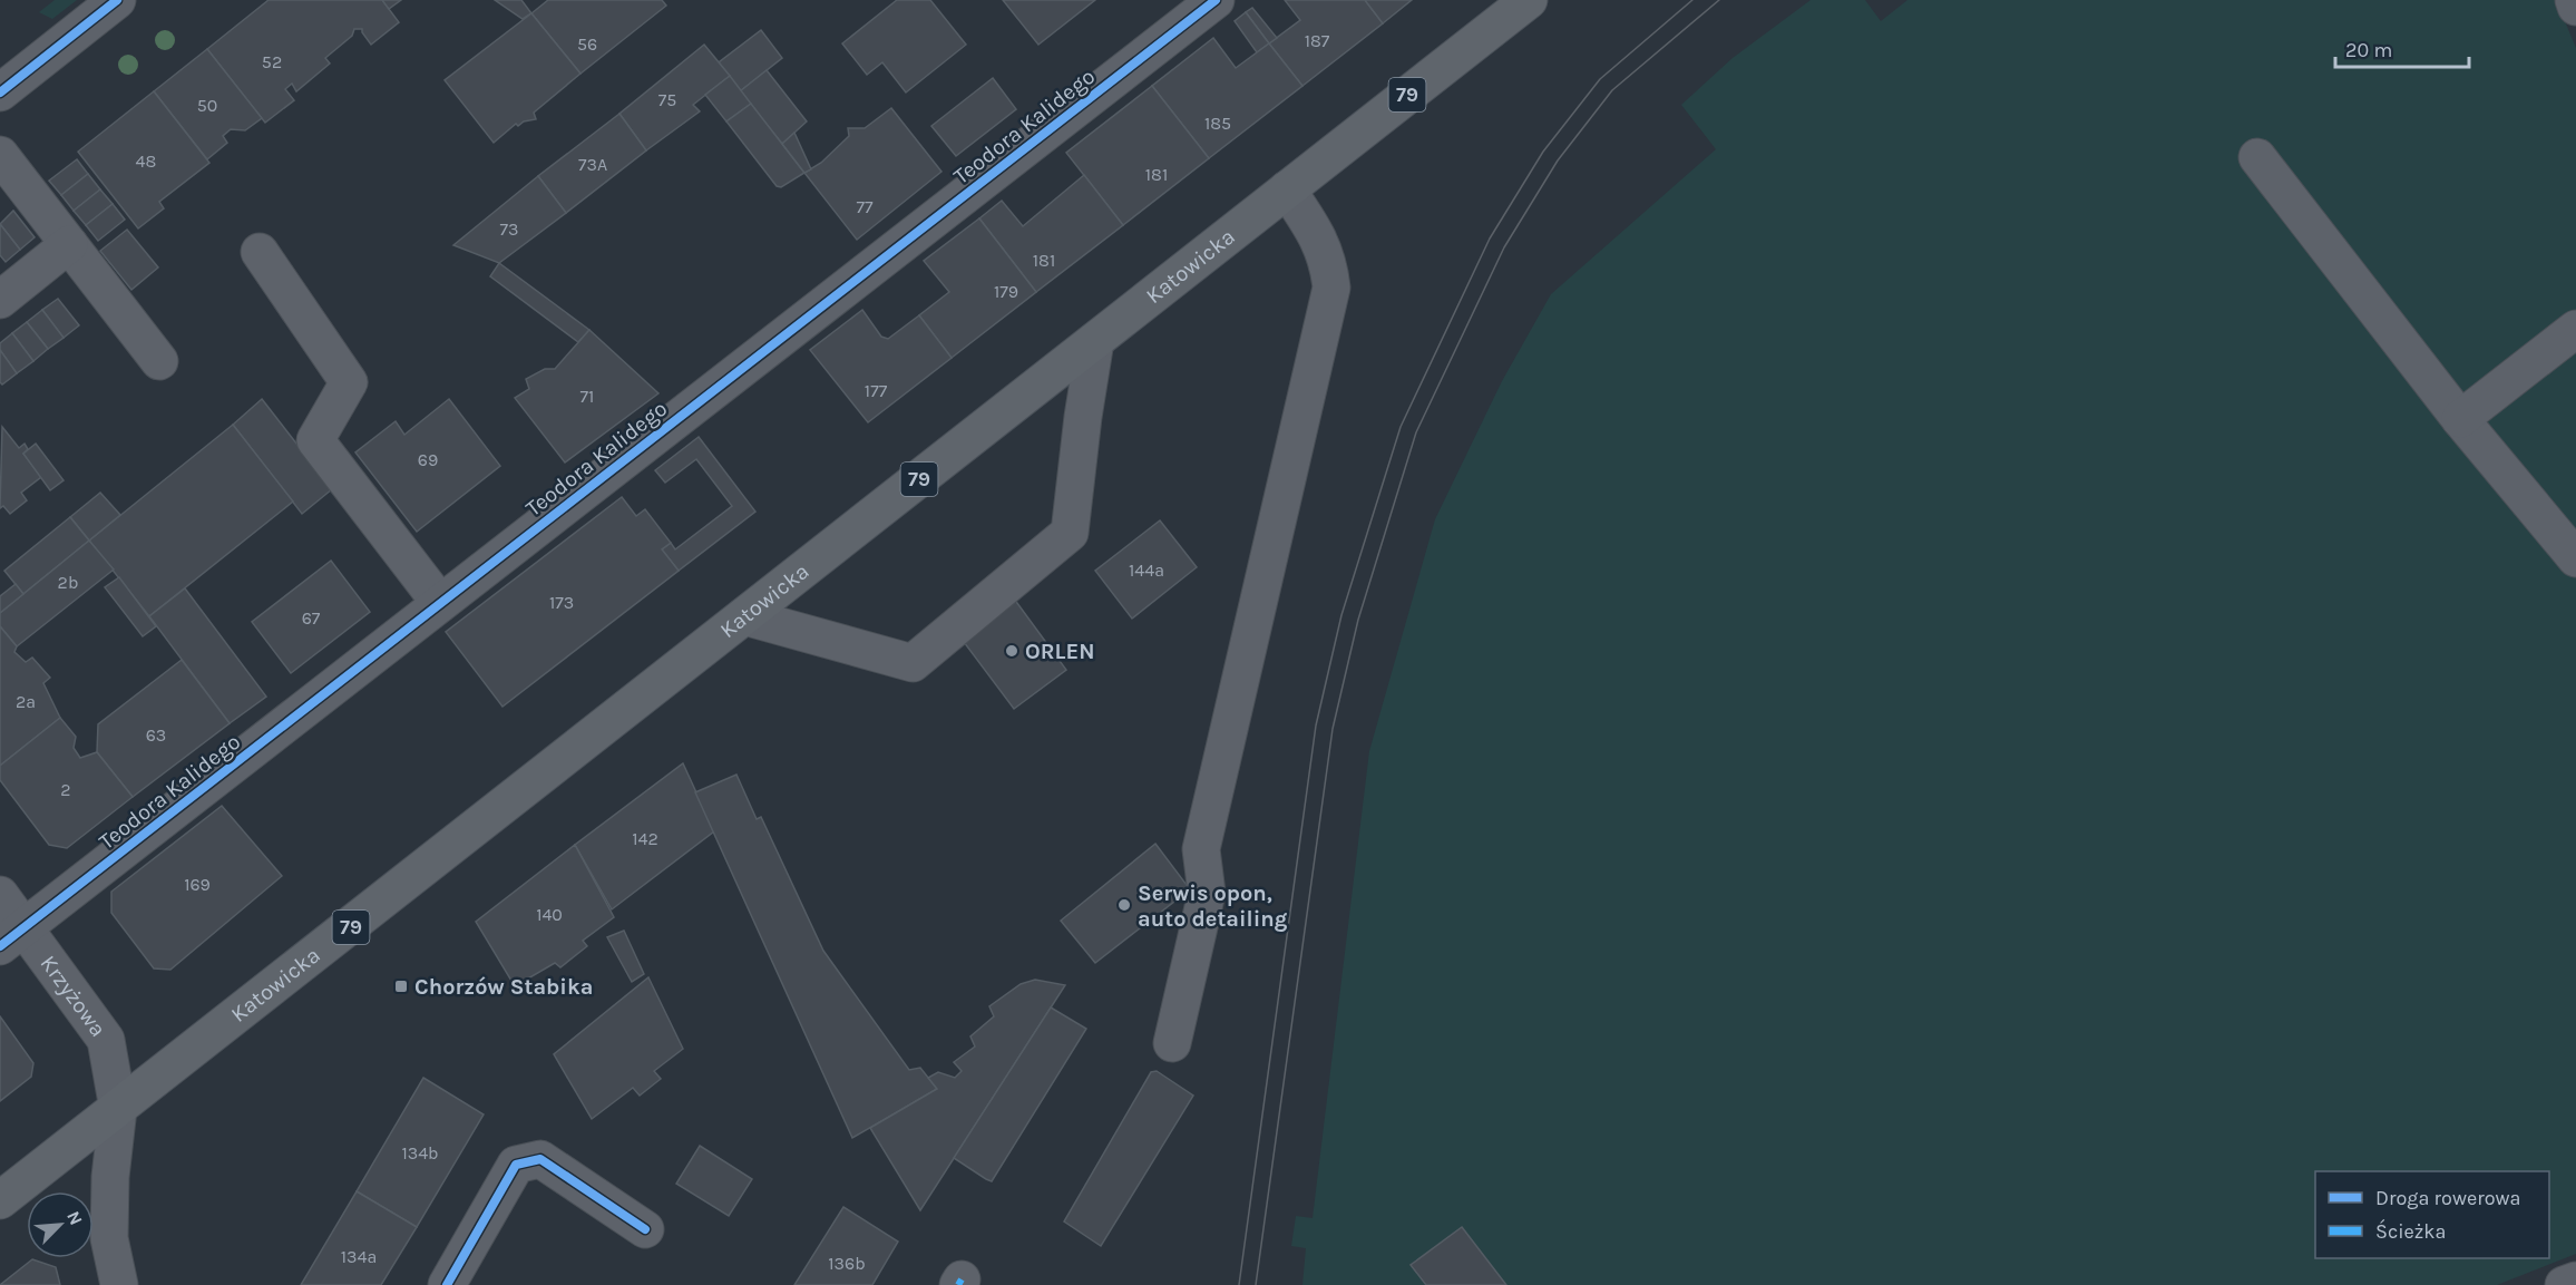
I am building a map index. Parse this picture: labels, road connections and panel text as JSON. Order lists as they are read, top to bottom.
{
  "streets": {
    "main road": ["79", "Katowicka"],
    "street": ["Teodora Kalidego", "Krzyżowa"]
  },
  "crossings": [
    ["Teodora Kalidego", "Krzyżowa"],
    ["Katowicka", "Krzyżowa"]
  ],
  "places": {
    "other": ["ORLEN", "Serwis opon, auto detailing"],
    "transit": ["Chorzów Stabika"]
  },
  "house_numbers": [
    "187",
    "56",
    "52",
    "75",
    "50",
    "185",
    "48",
    "73A",
    "181",
    "77",
    "73",
    "181",
    "179",
    "177",
    "71",
    "69",
    "144a",
    "2b",
    "173",
    "67",
    "2a",
    "63",
    "2",
    "142",
    "169",
    "140",
    "134b",
    "134a",
    "136b"
  ],
  "legend": ["Droga rowerowa", "Ścieżka"],
  "scale_bar": "20 m",
  "north": "top right"
}
